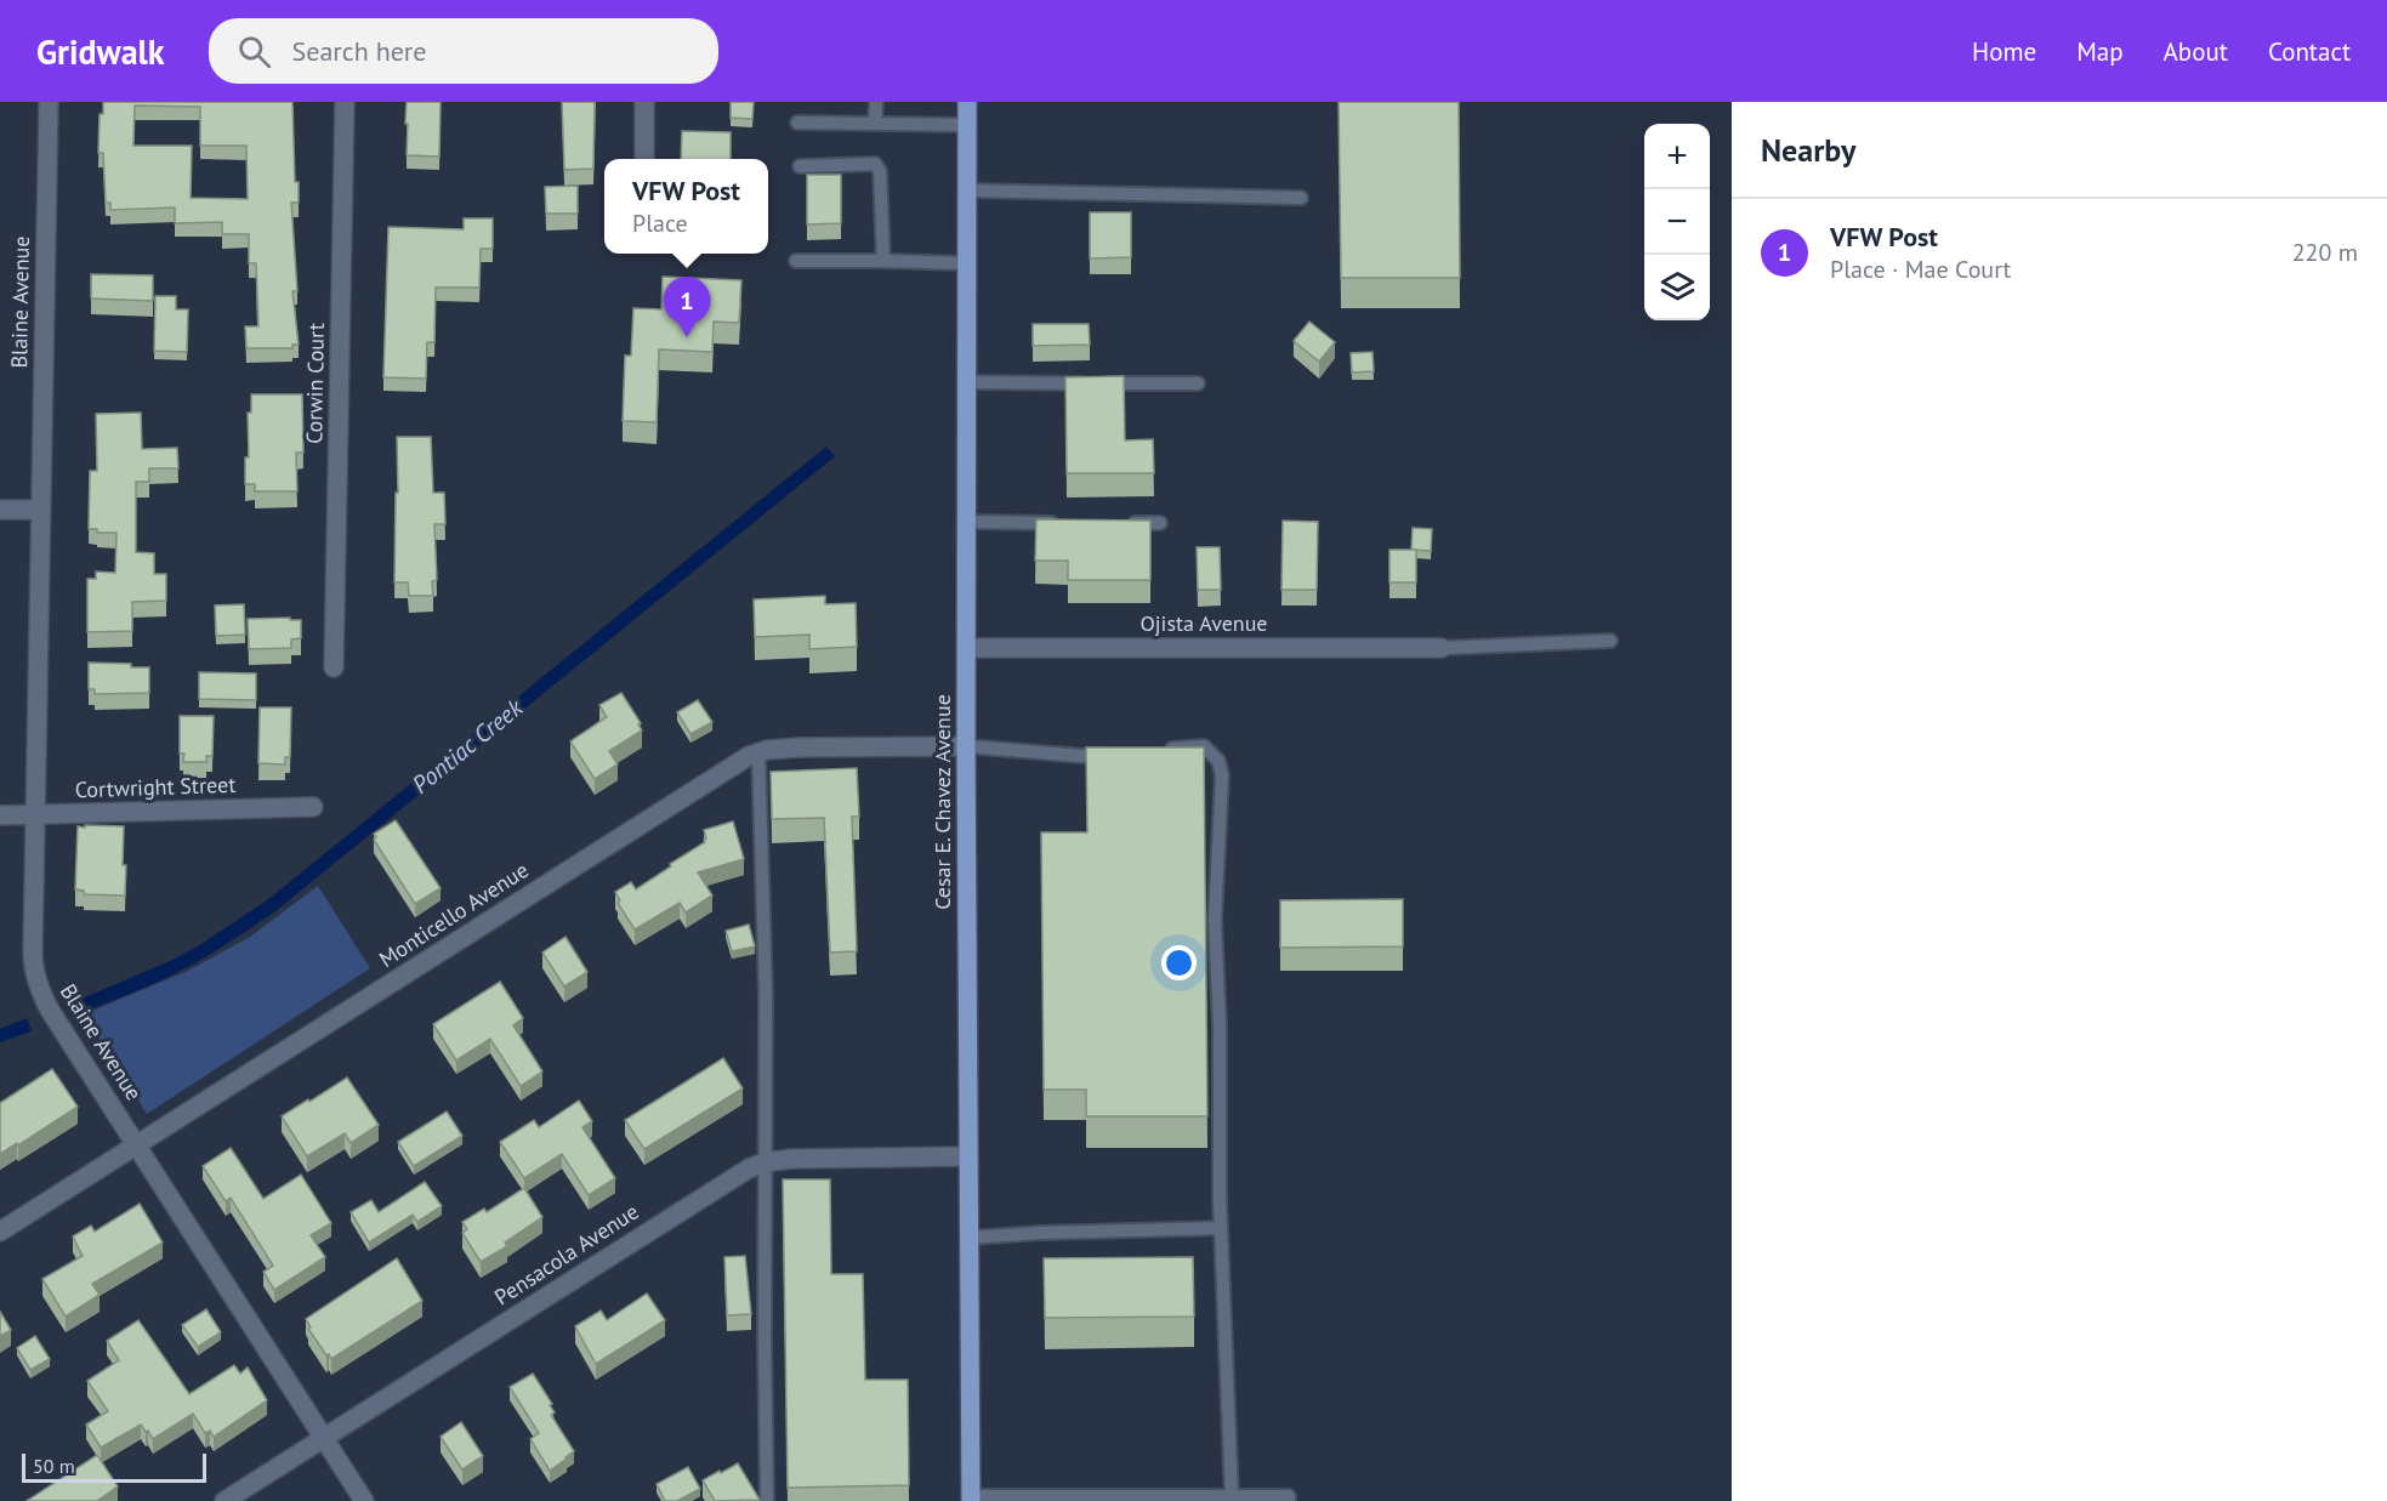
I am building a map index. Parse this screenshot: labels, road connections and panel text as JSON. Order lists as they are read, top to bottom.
{
  "streets": {
    "main road": ["Cesar E. Chavez Avenue"],
    "street": [
      "Blaine Avenue",
      "Corwin Court",
      "Ojista Avenue",
      "Cortwright Street",
      "Monticello Avenue",
      "Pensacola Avenue"
    ]
  },
  "crossings": [
    ["Blaine Avenue", "Cortwright Street"],
    ["Blaine Avenue", "Monticello Avenue"],
    ["Blaine Avenue", "Pensacola Avenue"],
    ["Ojista Avenue", "Cesar E. Chavez Avenue"],
    ["Cesar E. Chavez Avenue", "Monticello Avenue"],
    ["Cesar E. Chavez Avenue", "Pensacola Avenue"]
  ],
  "water": ["Pontiac Creek"],
  "scale_bar": "50 m",
  "page": {
    "header": "Gridwalk",
    "search": "Search here",
    "nav": [
      "Home",
      "Map",
      "About",
      "Contact"
    ],
    "heading": "Nearby",
    "map_buttons": ["+", "−"],
    "popup": ["VFW Post", "Place"],
    "list": [
      {
        "mark": "1",
        "name": "VFW Post",
        "note": "Place · Mae Court",
        "value": "220 m"
      }
    ],
    "pins": "1",
    "scale": "50 m"
  }
}
